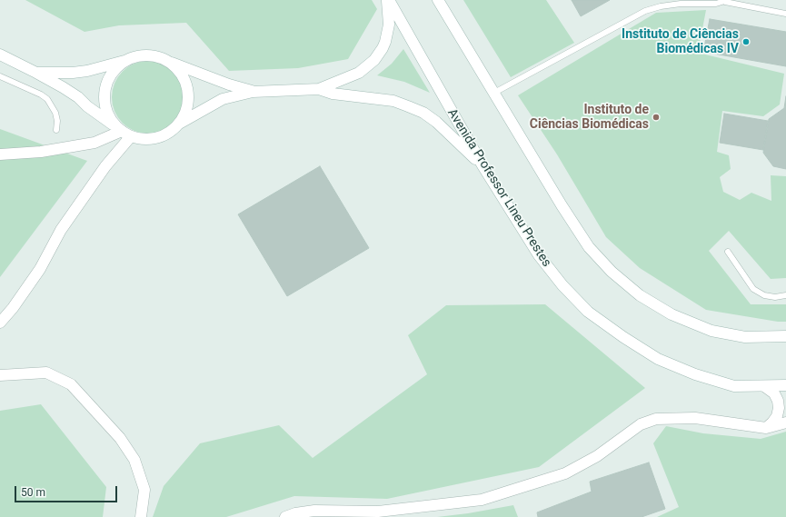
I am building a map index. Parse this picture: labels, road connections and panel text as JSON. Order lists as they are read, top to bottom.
{
  "streets": {
    "street": ["Avenida Professor Lineu Prestes"]
  },
  "places": ["Instituto de Ciências Biomédicas IV", "Instituto de Ciências Biomédicas"],
  "scale_bar": "50 m"
}
